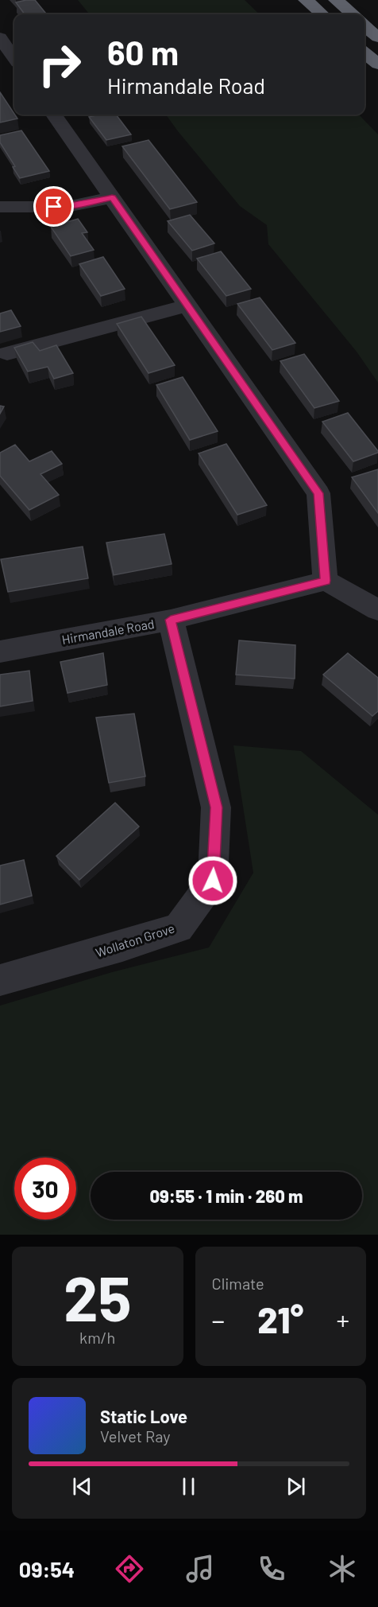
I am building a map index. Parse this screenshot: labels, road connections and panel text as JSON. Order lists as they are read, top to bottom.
{
  "streets": {
    "street": ["Hirmandale Road", "Wollaton Grove"]
  },
  "crossings": [
    ["Hirmandale Road", "Wollaton Grove"]
  ],
  "page": {
    "turn": ["60 m", "Hirmandale Road"],
    "limit": "30",
    "trip": "09:55 · 1 min · 260 m",
    "tile": [
      ["25", "km/h"],
      "Climate"
    ],
    "heat": ["−", "21°", "+"],
    "song": ["Static Love", "Velvet Ray"],
    "tabs": "09:54"
  }
}
